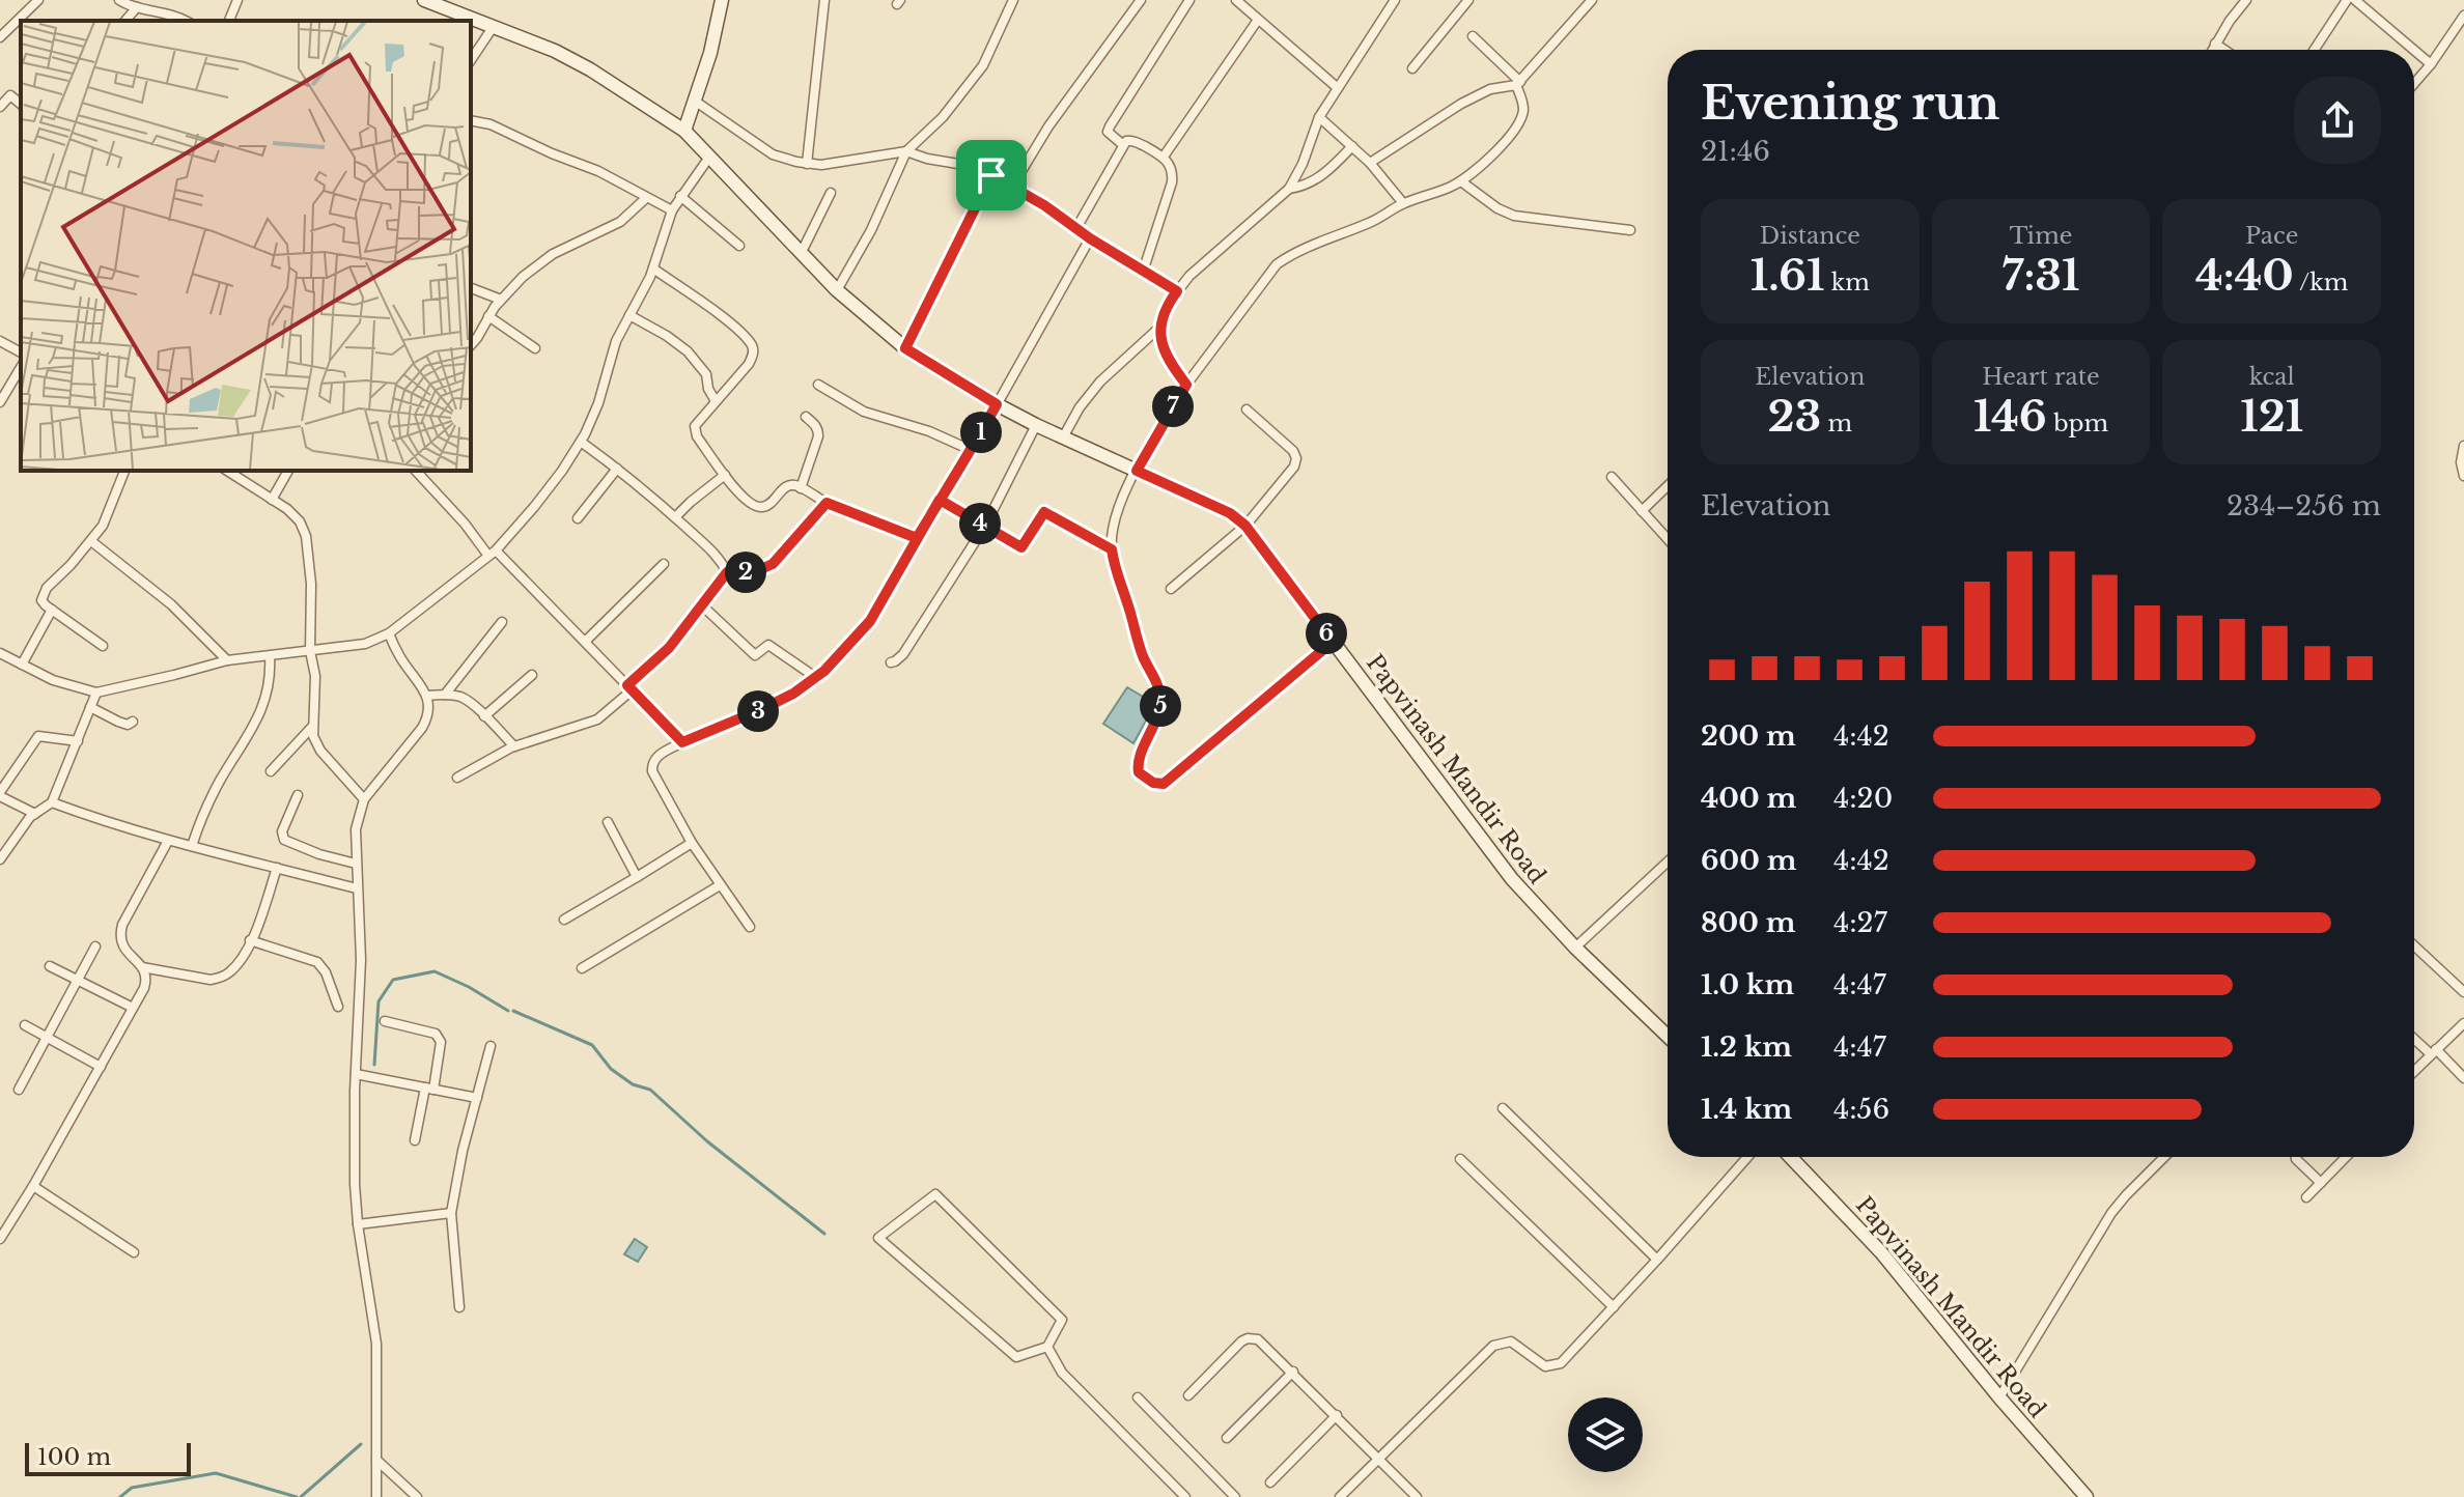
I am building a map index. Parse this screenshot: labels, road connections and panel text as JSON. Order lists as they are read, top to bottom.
{
  "streets": {
    "street": ["Papvinash Mandir Road"]
  },
  "scale_bar": "100 m",
  "page": {
    "heading": ["Evening run", "21:46"],
    "stats": [
      ["Distance", "1.61 km"],
      ["Time", "7:31"],
      ["Pace", "4:40 /km"],
      ["Elevation", "23 m"],
      ["Heart rate", "146 bpm"],
      ["kcal", "121"]
    ],
    "pins": [
      "7",
      "1",
      "4",
      "2",
      "6",
      "5",
      "3"
    ],
    "chart": ["Elevation", "234–256 m"],
    "list": [
      {
        "name": "200 m",
        "note": "4:42"
      },
      {
        "name": "400 m",
        "note": "4:20"
      },
      {
        "name": "600 m",
        "note": "4:42"
      },
      {
        "name": "800 m",
        "note": "4:27"
      },
      {
        "name": "1.0 km",
        "note": "4:47"
      },
      {
        "name": "1.2 km",
        "note": "4:47"
      },
      {
        "name": "1.4 km",
        "note": "4:56"
      }
    ],
    "scale": "100 m"
  }
}
